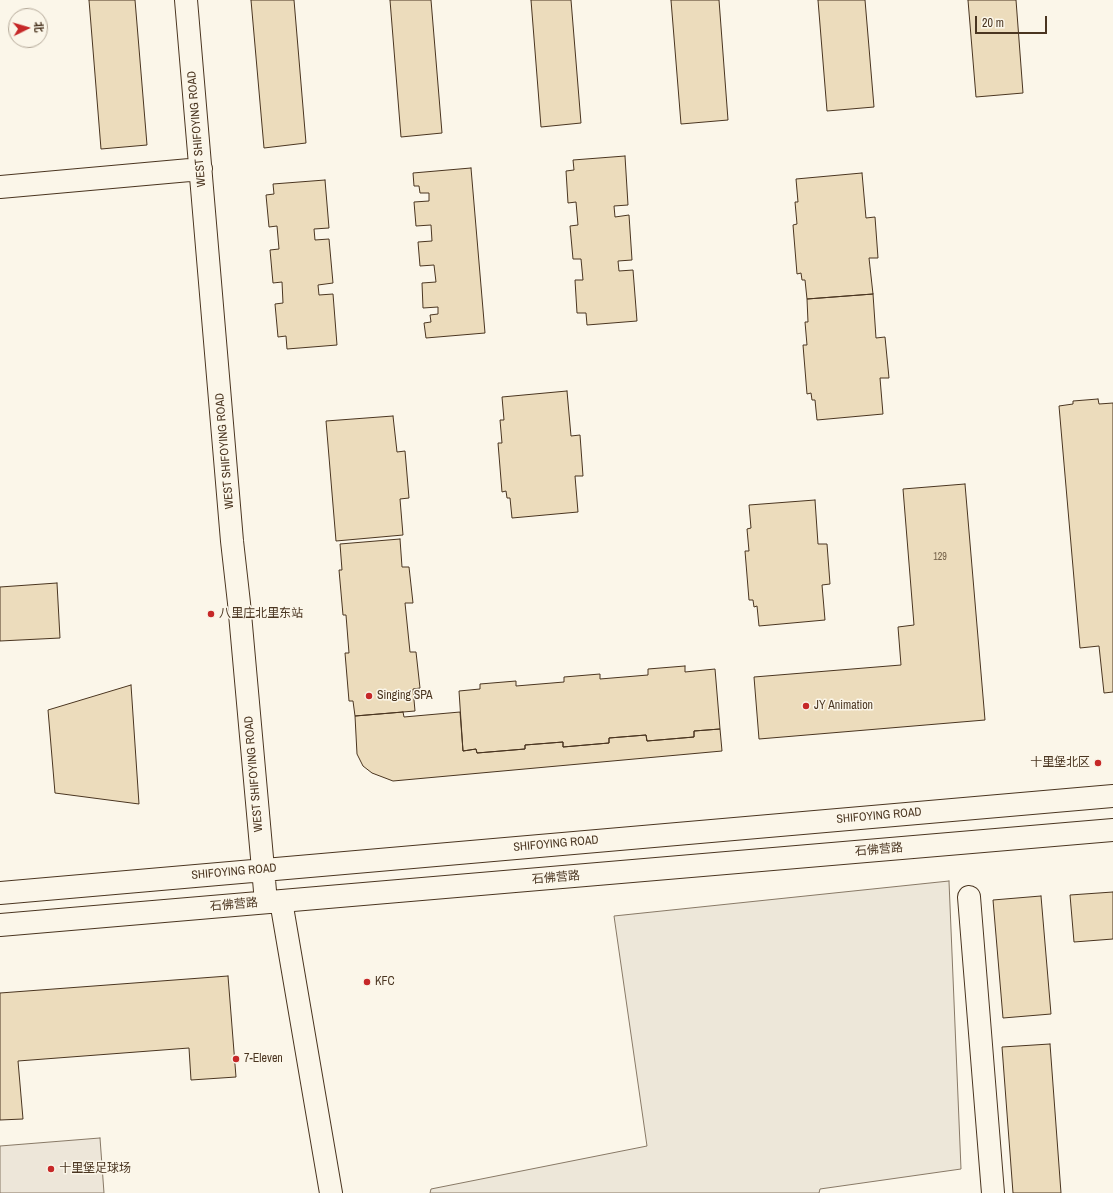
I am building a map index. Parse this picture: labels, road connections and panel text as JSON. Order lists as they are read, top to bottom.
{
  "streets": {
    "street": ["WEST SHIFOYING ROAD", "SHIFOYING ROAD", "石佛营路"]
  },
  "crossings": [
    ["WEST SHIFOYING ROAD", "SHIFOYING ROAD"],
    ["WEST SHIFOYING ROAD", "石佛营路"]
  ],
  "places": [
    "八里庄北里东站",
    "Singing SPA",
    "JY Animation",
    "十里堡北区",
    "KFC",
    "7-Eleven",
    "十里堡足球场"
  ],
  "house_numbers": ["129"],
  "scale_bar": "20 m",
  "north": "right"
}
